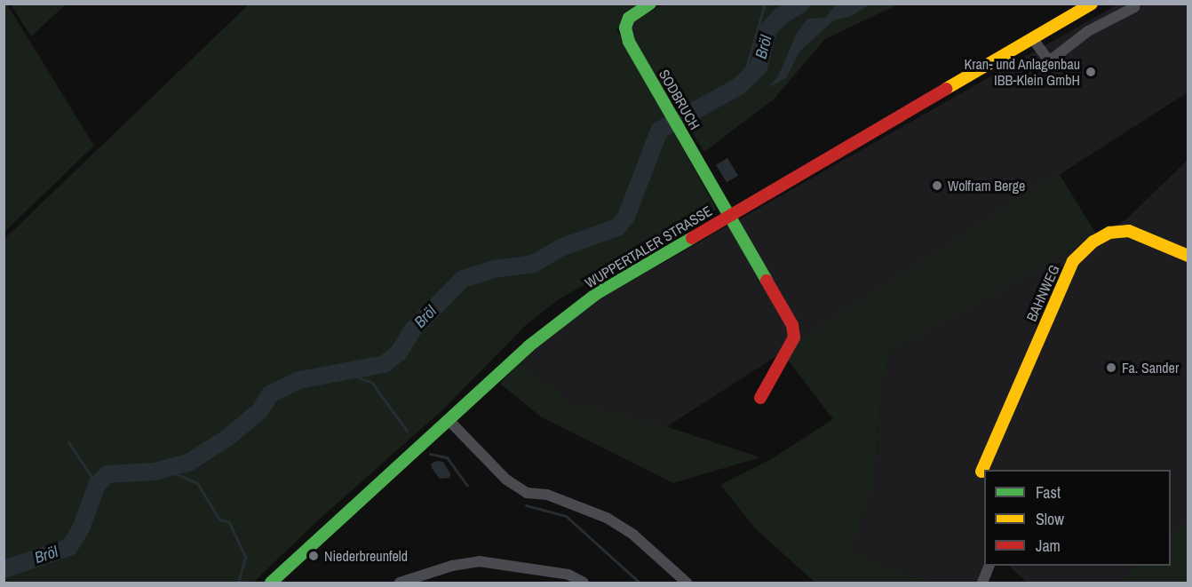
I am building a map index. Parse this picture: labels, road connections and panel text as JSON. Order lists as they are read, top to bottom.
{
  "streets": {
    "main road": ["SODBRUCH", "WUPPERTALER STRASSE", "BAHNWEG"]
  },
  "crossings": [
    ["SODBRUCH", "WUPPERTALER STRASSE"]
  ],
  "water": ["Bröl"],
  "places": [
    "Kran- und Anlagenbau IBB-Klein GmbH",
    "Wolfram Berge",
    "Fa. Sander",
    "Niederbreunfeld"
  ],
  "legend": ["Fast", "Slow", "Jam"]
}
